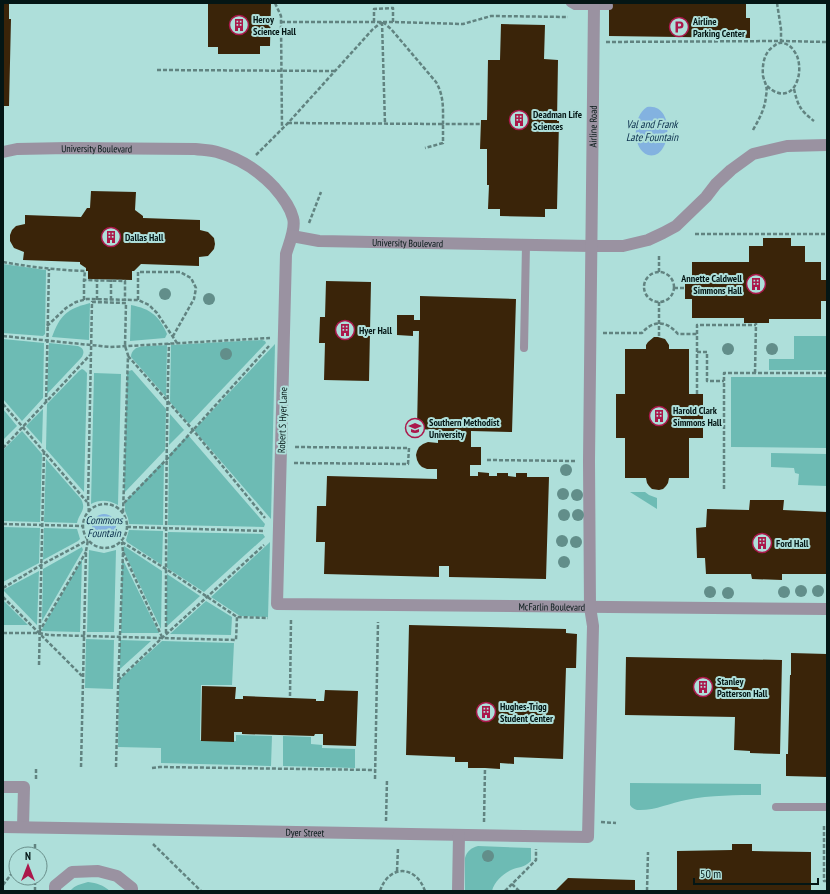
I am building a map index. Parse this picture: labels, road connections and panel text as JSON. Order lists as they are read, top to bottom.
{
  "streets": {
    "street": [
      "Airline Road",
      "University Boulevard",
      "Robert S Hyer Lane",
      "McFarlin Boulevard",
      "Dyer Street"
    ]
  },
  "crossings": [
    ["Airline Road", "University Boulevard"],
    ["Airline Road", "McFarlin Boulevard"],
    ["Airline Road", "Dyer Street"],
    ["University Boulevard", "Robert S Hyer Lane"],
    ["Robert S Hyer Lane", "McFarlin Boulevard"]
  ],
  "water": ["Val and Frank Late Fountain", "Commons Fountain"],
  "places": {
    "building": [
      "Heroy Science Hall",
      "Deadman Life Sciences",
      "Dallas Hall",
      "Annette Caldwell Simmons Hall",
      "Hyer Hall",
      "Harold Clark Simmons Hall",
      "Ford Hall",
      "Stanley Patterson Hall",
      "Hughes-Trigg Student Center"
    ],
    "parking": ["Airline Parking Center"],
    "school or university": ["Southern Methodist University"]
  },
  "scale_bar": "50 m",
  "north": "top"
}
